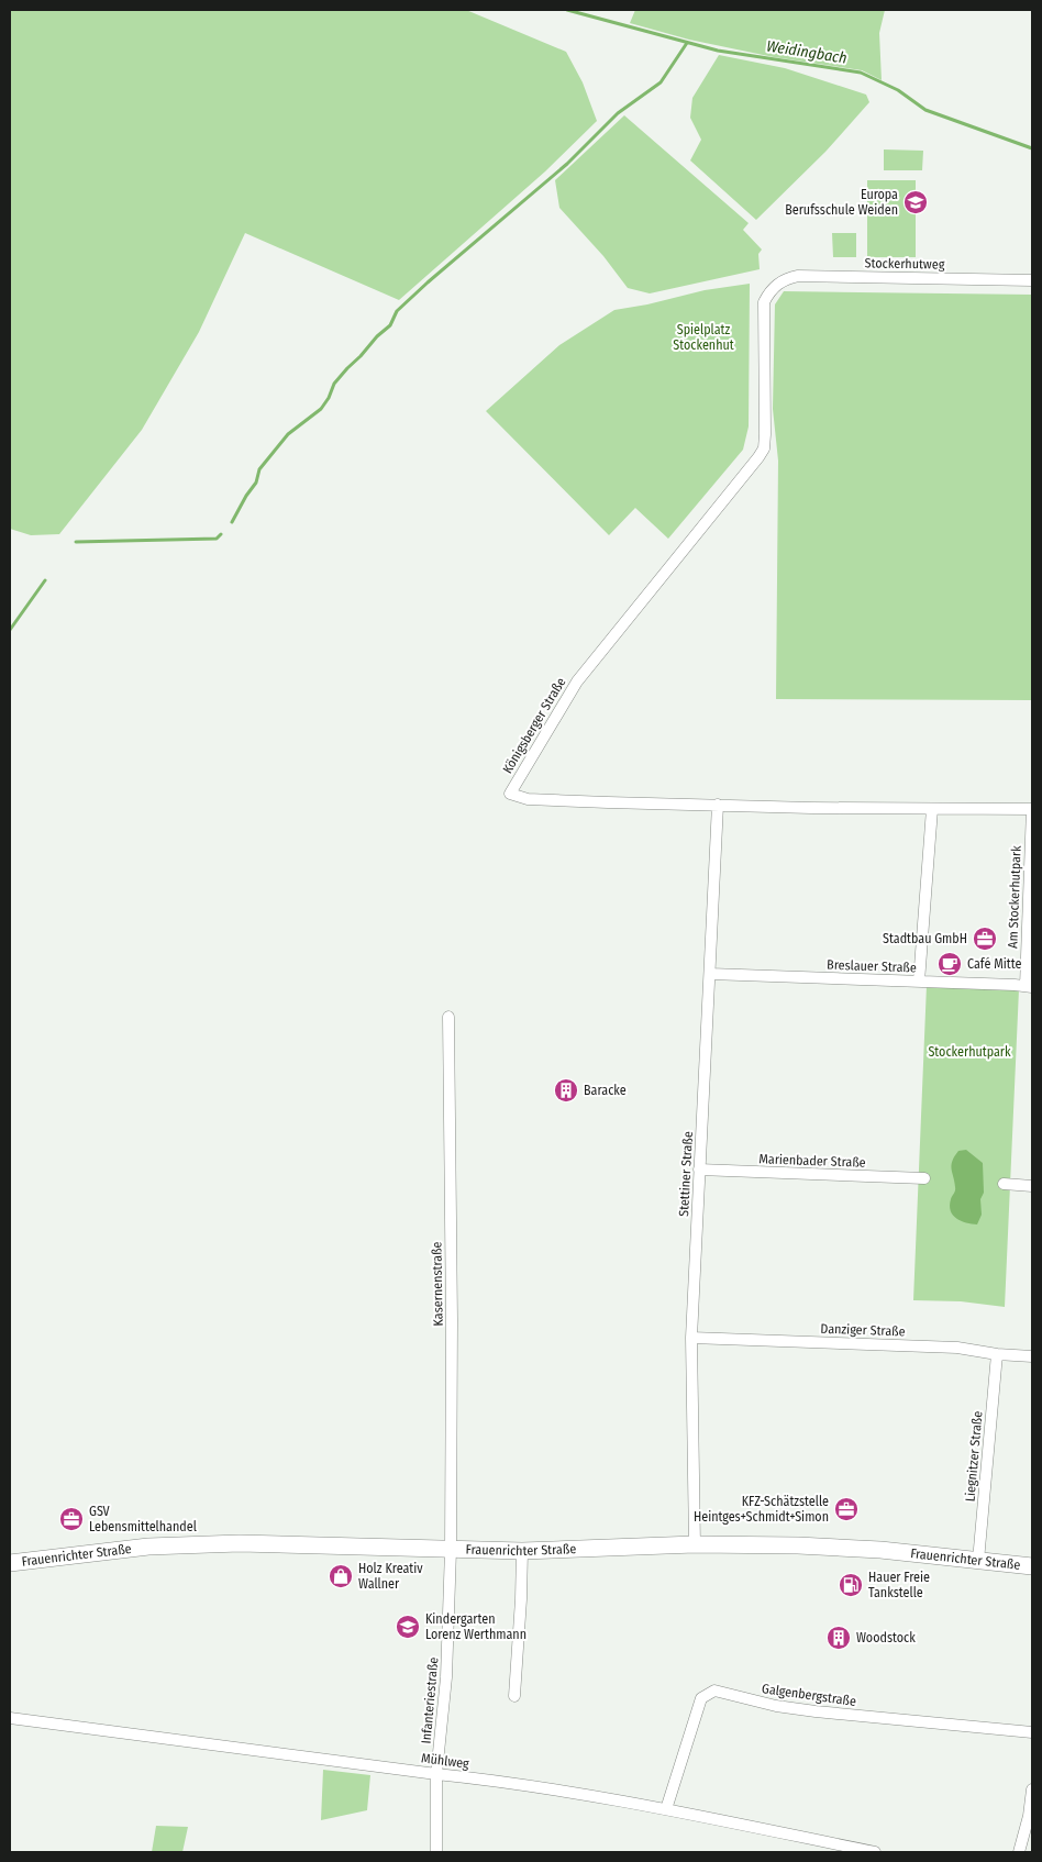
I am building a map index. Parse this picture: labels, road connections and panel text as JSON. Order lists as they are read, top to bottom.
{
  "streets": {
    "main road": ["Frauenrichter Straße"],
    "street": [
      "Stockerhutweg",
      "Königsberger Straße",
      "Am Stockerhutpark",
      "Breslauer Straße",
      "Marienbader Straße",
      "Stettiner Straße",
      "Kasernenstraße",
      "Danziger Straße",
      "Liegnitzer Straße",
      "Galgenbergstraße",
      "Infanteriestraße",
      "Mühlweg"
    ]
  },
  "crossings": [
    ["Stockerhutweg", "Königsberger Straße"],
    ["Königsberger Straße", "Am Stockerhutpark"],
    ["Königsberger Straße", "Stettiner Straße"],
    ["Am Stockerhutpark", "Breslauer Straße"],
    ["Breslauer Straße", "Stettiner Straße"],
    ["Marienbader Straße", "Stettiner Straße"],
    ["Stettiner Straße", "Danziger Straße"],
    ["Stettiner Straße", "Frauenrichter Straße"],
    ["Kasernenstraße", "Frauenrichter Straße"],
    ["Kasernenstraße", "Infanteriestraße"],
    ["Danziger Straße", "Liegnitzer Straße"],
    ["Liegnitzer Straße", "Frauenrichter Straße"],
    ["Frauenrichter Straße", "Infanteriestraße"],
    ["Galgenbergstraße", "Mühlweg"],
    ["Infanteriestraße", "Mühlweg"]
  ],
  "water": ["Weidingbach"],
  "parks": ["Spielplatz Stockenhut", "Stockerhutpark"],
  "places": {
    "school or university": ["Europa Berufsschule Weiden", "Kindergarten Lorenz Werthmann"],
    "office": ["Stadtbau GmbH", "KFZ-Schätzstelle Heintges+Schmidt+Simon", "GSV Lebensmittelhandel"],
    "cafe": ["Café Mitte"],
    "building": ["Baracke", "Woodstock"],
    "shop": ["Holz Kreativ Wallner"],
    "fuel station": ["Hauer Freie Tankstelle"]
  }
}
